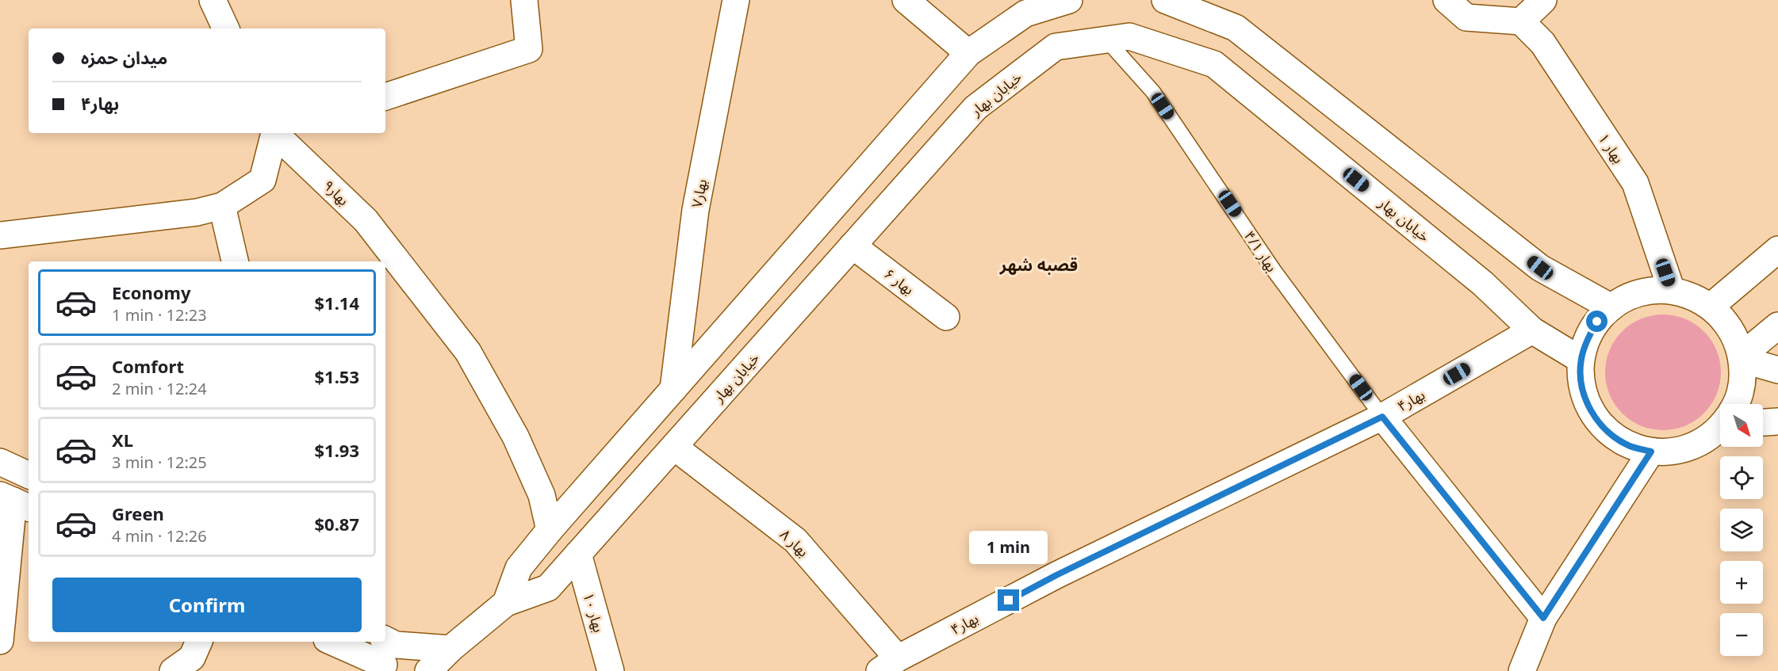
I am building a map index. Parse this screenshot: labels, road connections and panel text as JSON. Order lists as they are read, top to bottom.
{
  "streets": {
    "street": [
      "خیابان بهار",
      "بهار ۱",
      "بهار۹",
      "بهار۷",
      "بهار ۶",
      "بهار۴",
      "بهار ۸",
      "بهار ۱۰"
    ],
    "lane": ["بهار ۴/۱"]
  },
  "crossings": [
    ["خیابان بهار", "بهار ۴/۱"],
    ["خیابان بهار", "بهار ۶"],
    ["خیابان بهار", "بهار۴"],
    ["خیابان بهار", "بهار ۸"],
    ["خیابان بهار", "بهار ۱۰"],
    ["بهار ۴/۱", "بهار۴"],
    ["بهار۴", "بهار ۸"]
  ],
  "districts": ["قصبه شهر"],
  "north": "bottom right",
  "page": {
    "banner": ["میدان حمزه", "بهار۴"],
    "list": [
      {
        "name": "Economy",
        "note": "1 min · 12:23",
        "value": "$1.14"
      },
      {
        "name": "Comfort",
        "note": "2 min · 12:24",
        "value": "$1.53"
      },
      {
        "name": "XL",
        "note": "3 min · 12:25",
        "value": "$1.93"
      },
      {
        "name": "Green",
        "note": "4 min · 12:26",
        "value": "$0.87"
      }
    ],
    "map_buttons": ["+", "−"],
    "bubble": "1 min",
    "buttons": "Confirm"
  }
}
